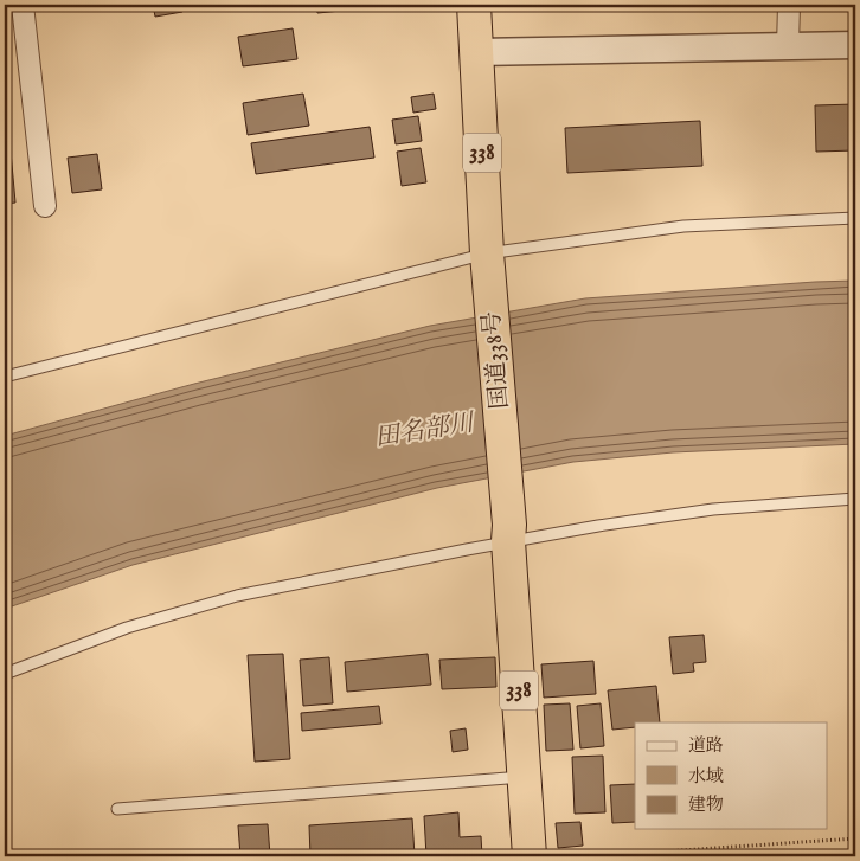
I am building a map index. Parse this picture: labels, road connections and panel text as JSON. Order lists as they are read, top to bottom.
{
  "streets": {
    "highway": ["338", "国道338号"]
  },
  "water": ["田名部川"],
  "legend": ["道路", "水域", "建物"]
}
